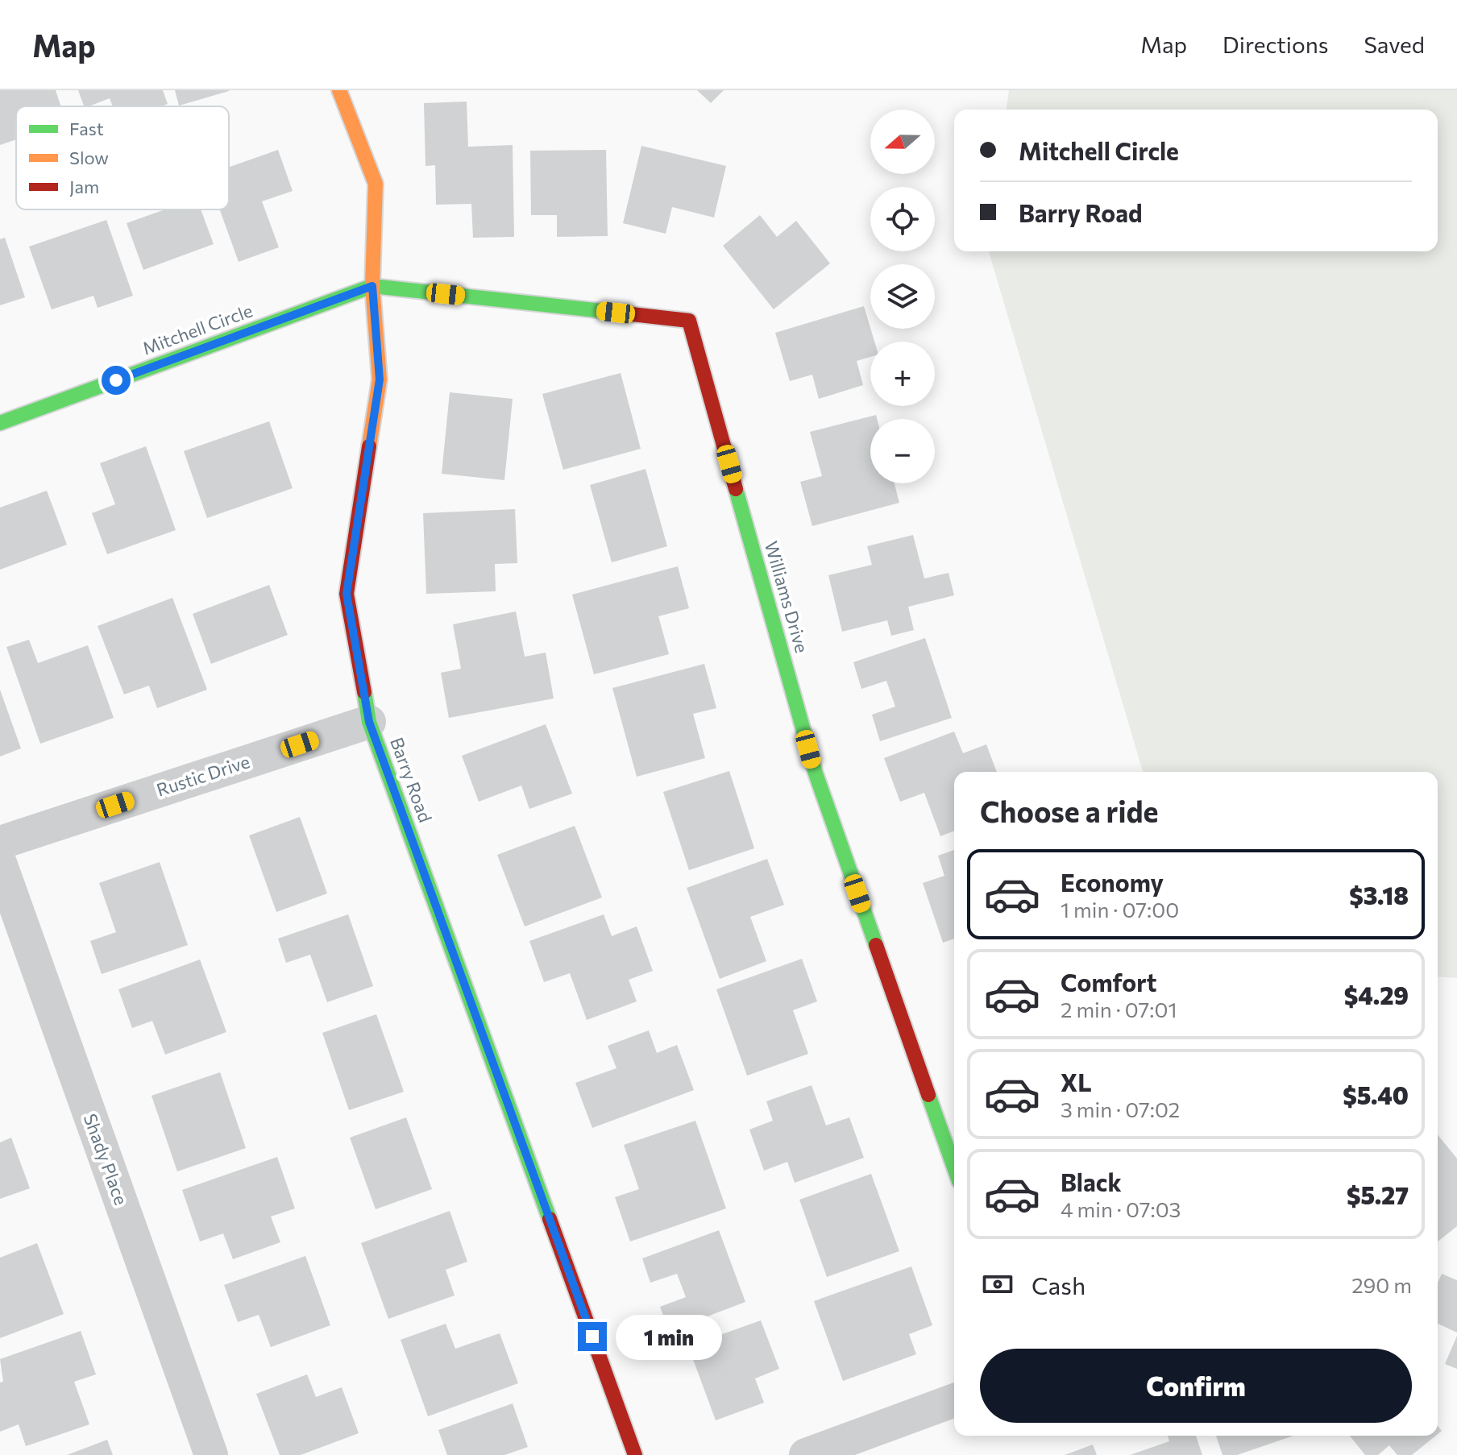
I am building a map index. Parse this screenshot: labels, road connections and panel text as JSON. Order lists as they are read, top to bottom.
{
  "streets": {
    "street": [
      "Mitchell Circle",
      "Williams Drive",
      "Rustic Drive",
      "Barry Road",
      "Shady Place"
    ]
  },
  "crossings": [
    ["Mitchell Circle", "Williams Drive"],
    ["Mitchell Circle", "Barry Road"],
    ["Williams Drive", "Barry Road"],
    ["Rustic Drive", "Barry Road"]
  ],
  "legend": ["Fast", "Slow", "Jam"],
  "north": "left",
  "page": {
    "header": "Map",
    "nav": ["Map", "Directions", "Saved"],
    "map_buttons": ["+", "−"],
    "banner": ["Mitchell Circle", "Barry Road"],
    "heading": "Choose a ride",
    "list": [
      {
        "name": "Economy",
        "note": "1 min · 07:00",
        "value": "$3.18"
      },
      {
        "name": "Comfort",
        "note": "2 min · 07:01",
        "value": "$4.29"
      },
      {
        "name": "XL",
        "note": "3 min · 07:02",
        "value": "$5.40"
      },
      {
        "name": "Black",
        "note": "4 min · 07:03",
        "value": "$5.27"
      }
    ],
    "pay": ["Cash", "290 m"],
    "bubble": "1 min",
    "buttons": "Confirm"
  }
}
